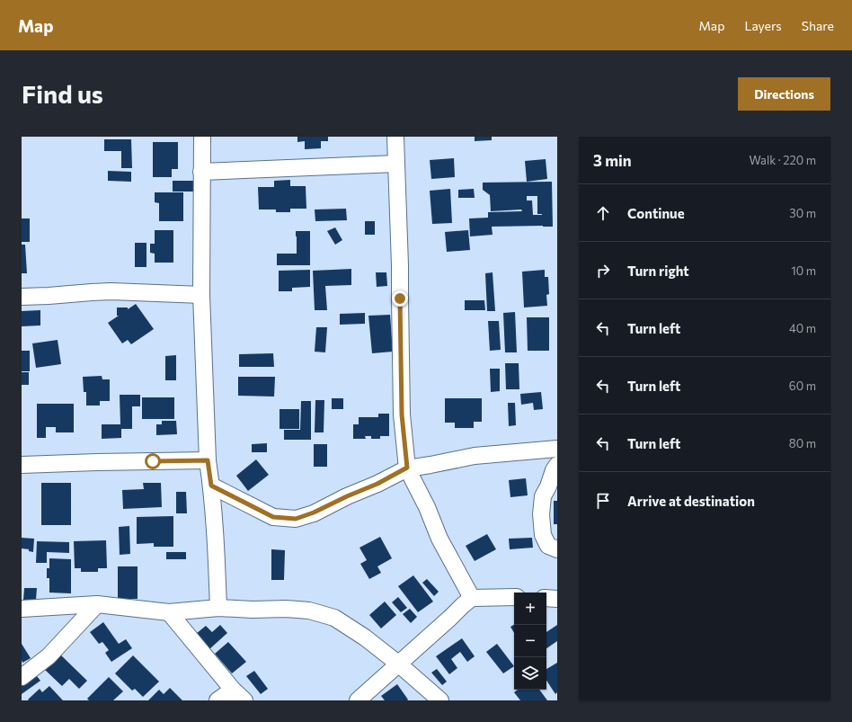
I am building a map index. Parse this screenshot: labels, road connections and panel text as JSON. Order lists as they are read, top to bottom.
{
  "page": {
    "header": "Map",
    "nav": ["Map", "Layers", "Share"],
    "buttons": "Directions",
    "title": "Find us",
    "heading": ["3 min", "Walk · 220 m"],
    "list": [
      ["Continue", "30 m"],
      ["Turn right", "10 m"],
      ["Turn left", "40 m"],
      ["Turn left", "60 m"],
      ["Turn left", "80 m"],
      "Arrive at destination"
    ],
    "map_buttons": ["+", "−"]
  }
}
